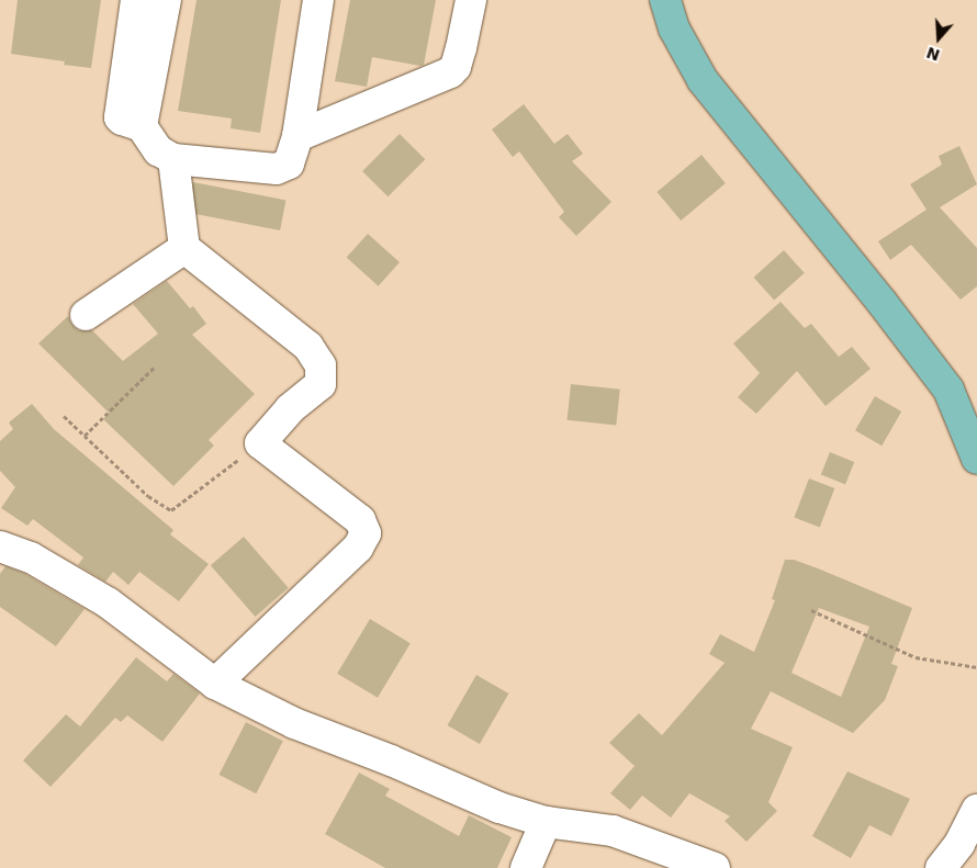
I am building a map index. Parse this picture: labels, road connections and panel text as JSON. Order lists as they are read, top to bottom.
{
  "north": "bottom"
}
